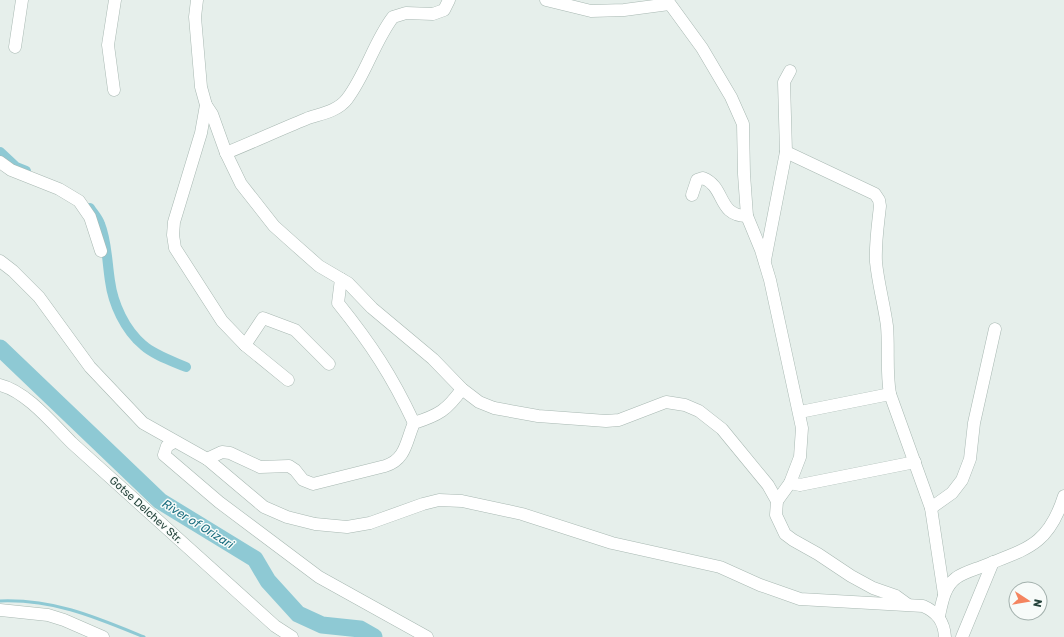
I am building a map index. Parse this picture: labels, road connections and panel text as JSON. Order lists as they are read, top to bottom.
{
  "streets": {
    "street": ["Gotse Delchev Str."]
  },
  "water": ["River of Orizari"],
  "north": "right"
}
